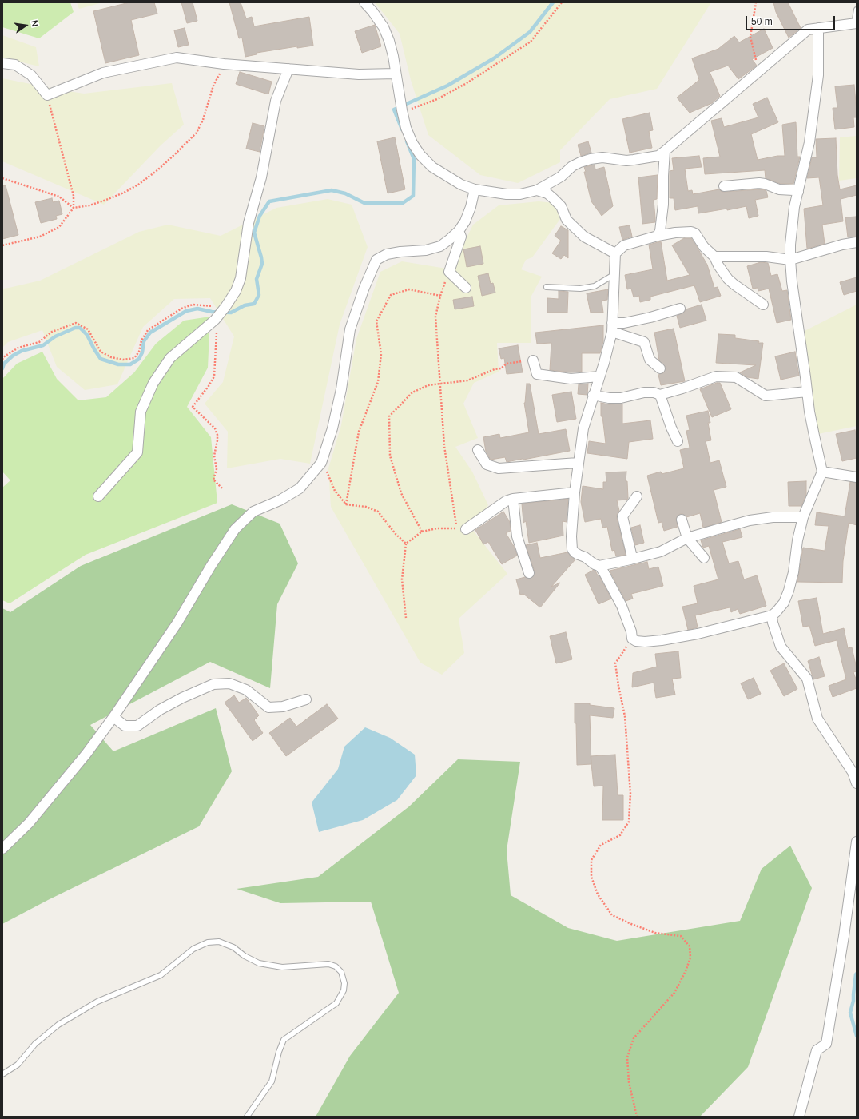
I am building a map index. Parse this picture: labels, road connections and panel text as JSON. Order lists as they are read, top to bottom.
{
  "scale_bar": "50 m",
  "north": "right"
}
